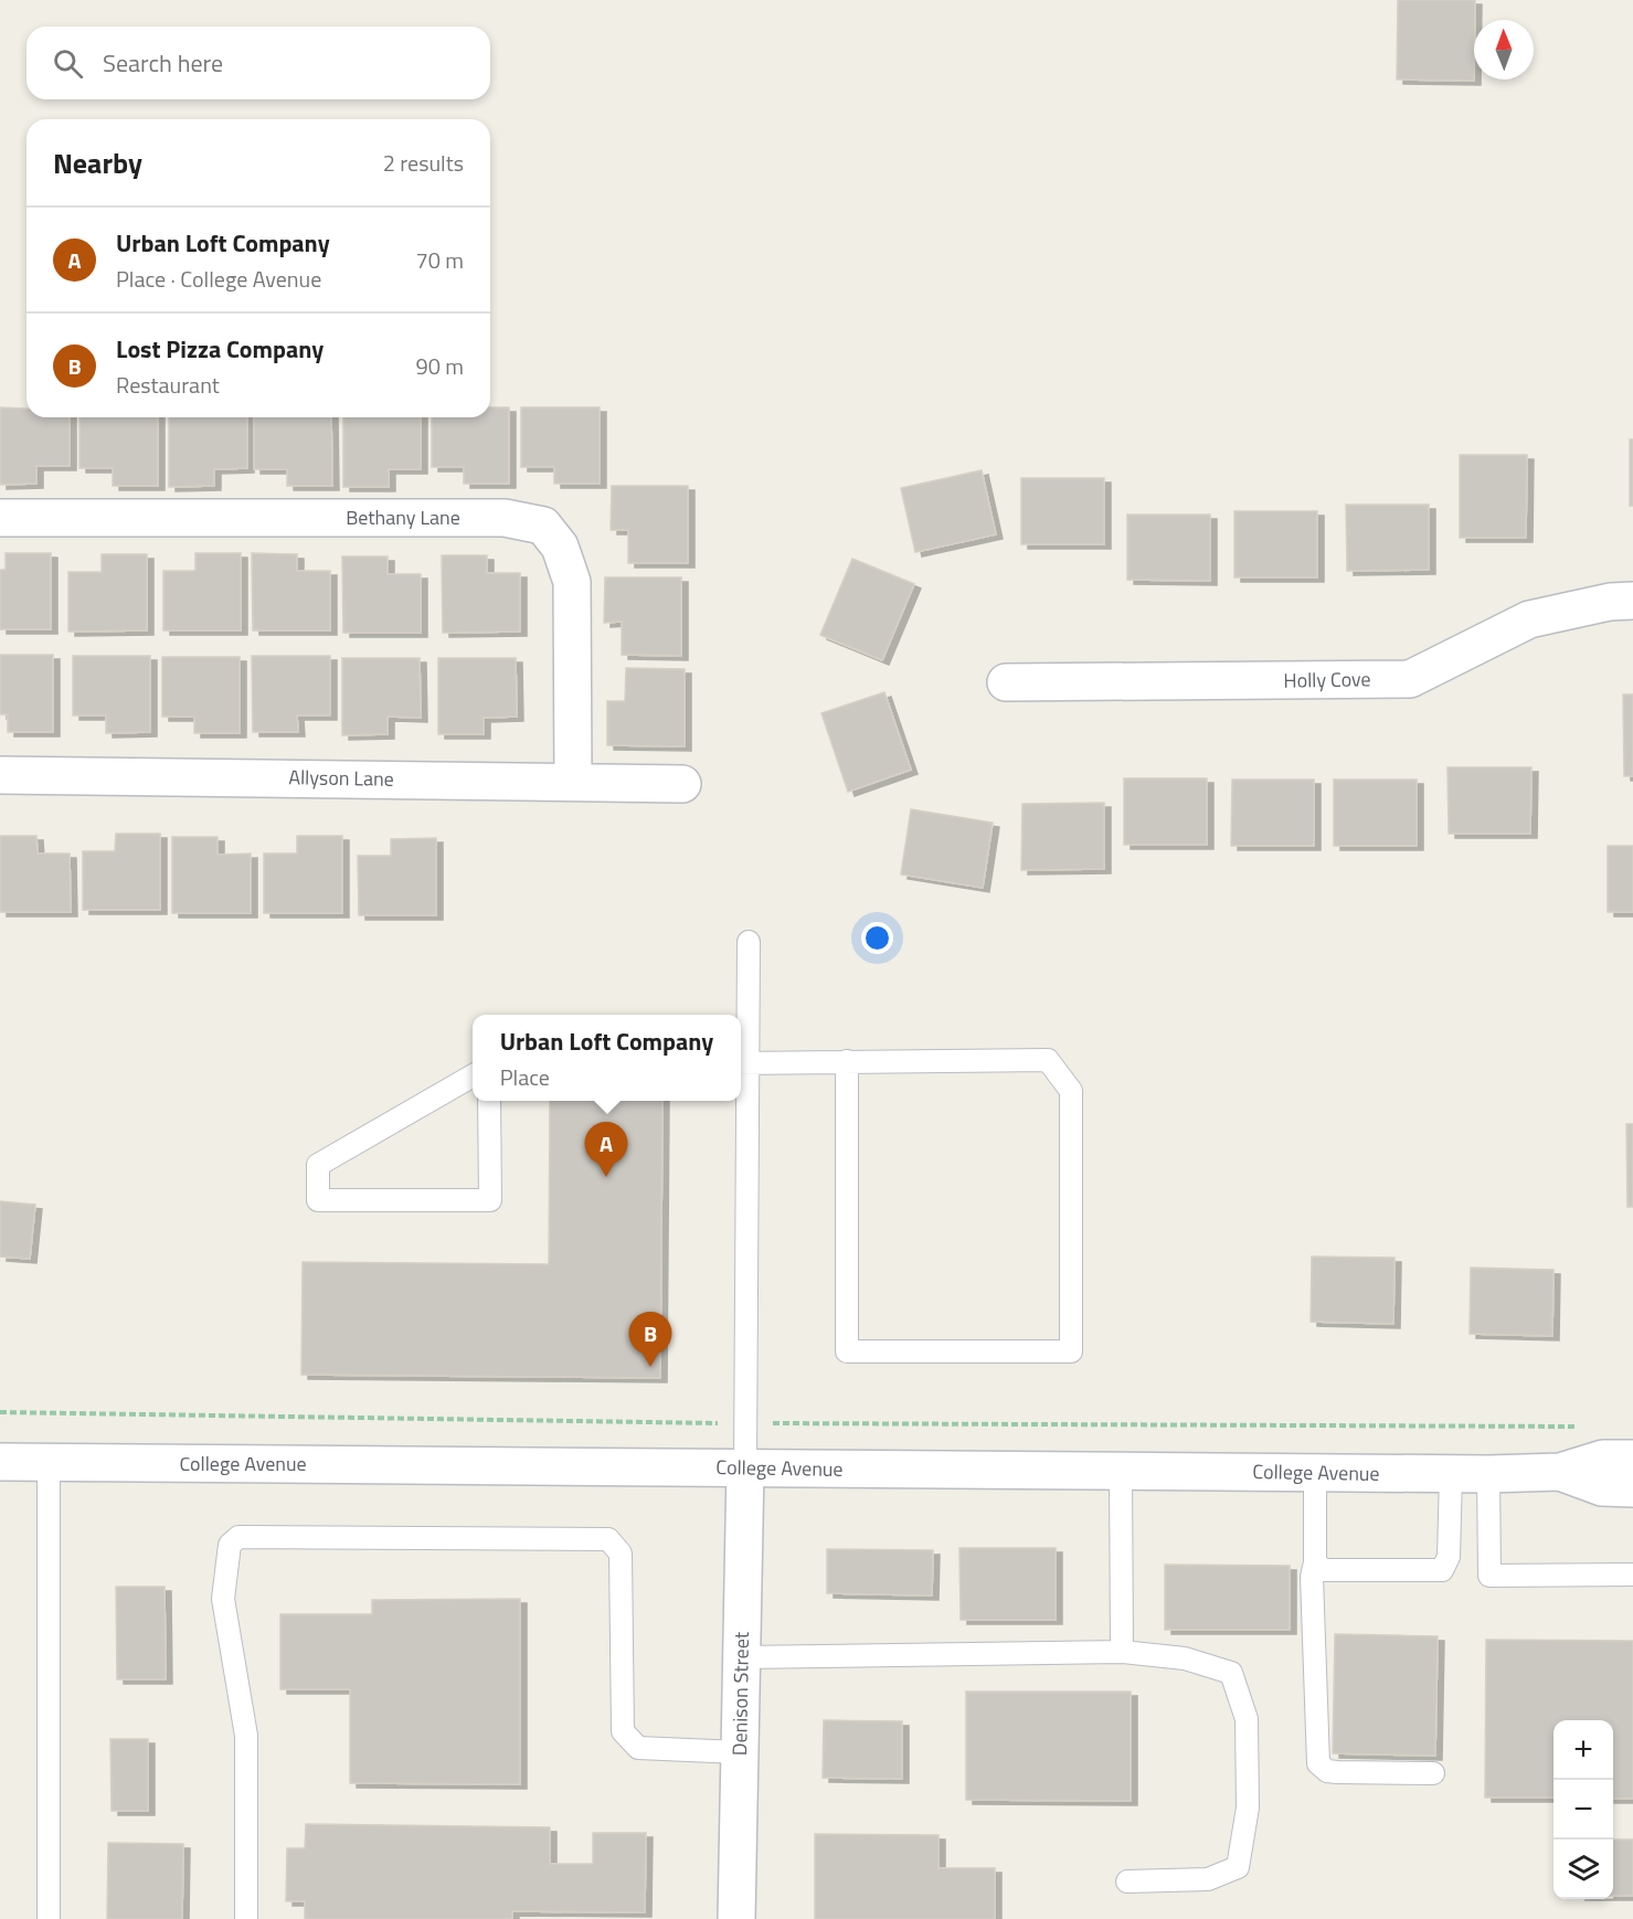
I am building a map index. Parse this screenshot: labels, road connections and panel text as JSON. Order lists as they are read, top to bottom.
{
  "streets": {
    "street": [
      "Bethany Lane",
      "Holly Cove",
      "Allyson Lane",
      "College Avenue",
      "Denison Street"
    ]
  },
  "crossings": [
    ["Bethany Lane", "Allyson Lane"],
    ["College Avenue", "Denison Street"]
  ],
  "north": "top",
  "page": {
    "search": "Search here",
    "heading": ["Nearby", "2 results"],
    "list": [
      {
        "mark": "A",
        "name": "Urban Loft Company",
        "note": "Place · College Avenue",
        "value": "70 m"
      },
      {
        "mark": "B",
        "name": "Lost Pizza Company",
        "note": "Restaurant",
        "value": "90 m"
      }
    ],
    "popup": ["Urban Loft Company", "Place"],
    "pins": ["A", "B"],
    "map_buttons": ["+", "−"]
  }
}
